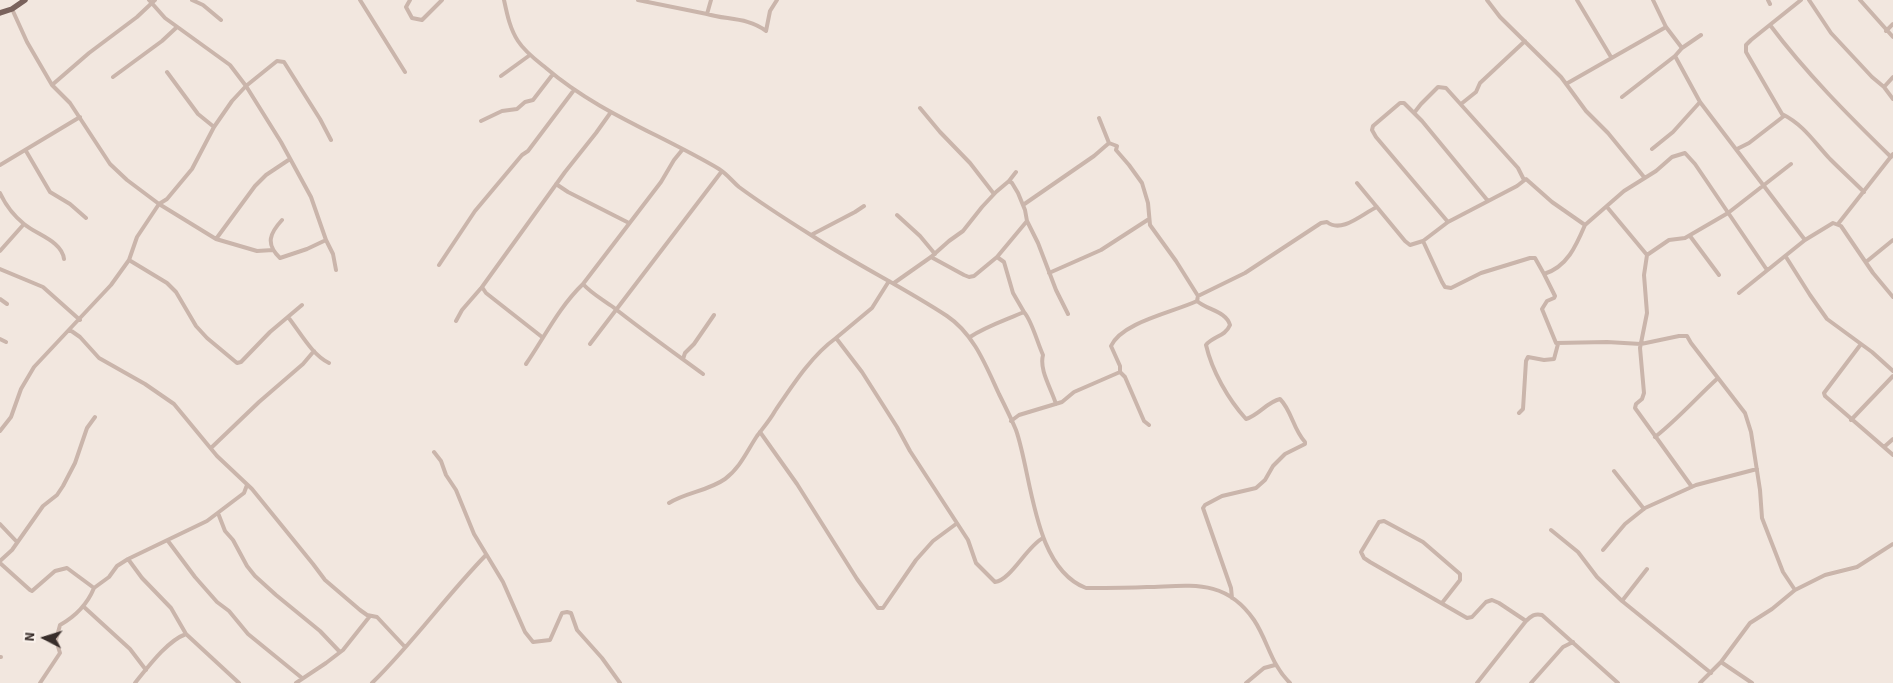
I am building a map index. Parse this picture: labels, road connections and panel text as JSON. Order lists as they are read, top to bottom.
{
  "north": "left"
}
